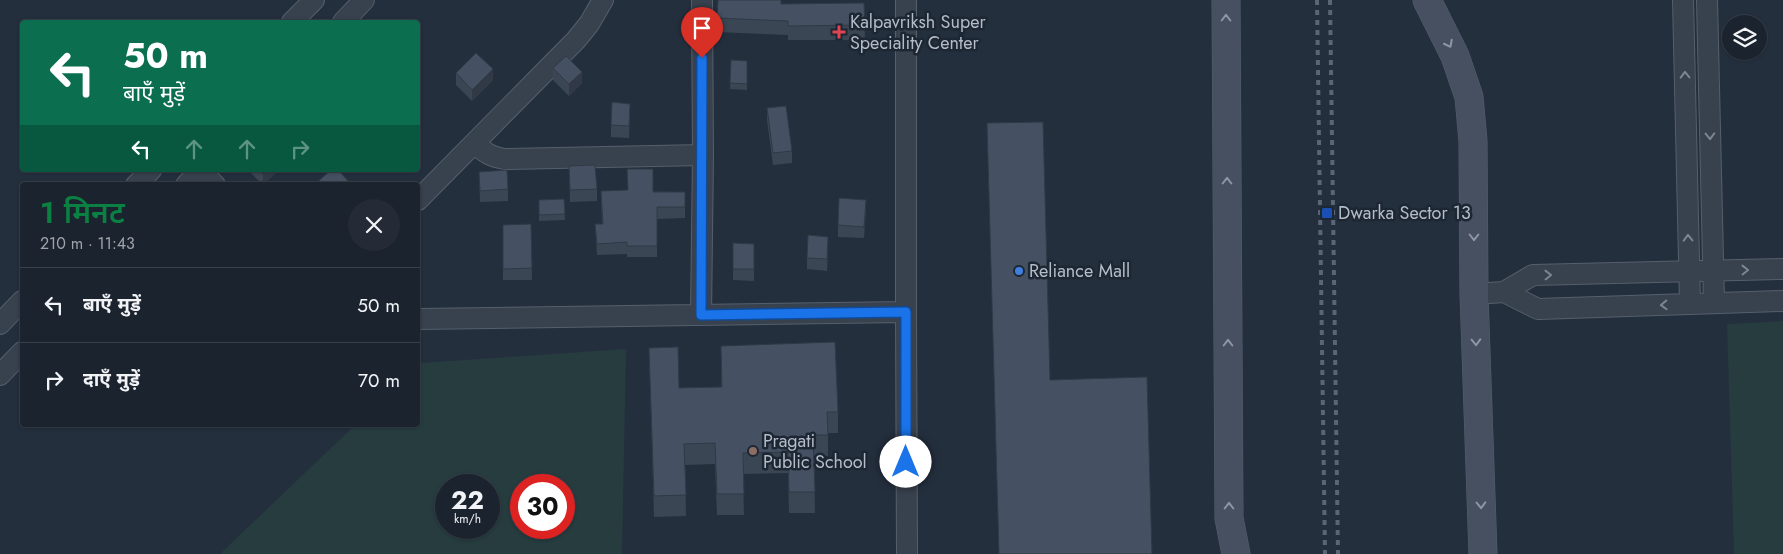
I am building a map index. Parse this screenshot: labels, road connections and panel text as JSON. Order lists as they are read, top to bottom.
{
  "places": {
    "health": ["Kalpavriksh Super Speciality Center"],
    "transit": ["Dwarka Sector 13"],
    "other": ["Reliance Mall", "Pragati Public School"]
  },
  "page": {
    "turn": ["50 m", "बाएँ मुड़ें"],
    "heading": ["1 मिनट", "210 m · 11:43"],
    "list": [
      {
        "name": "बाएँ मुड़ें",
        "value": "50 m"
      },
      {
        "name": "दाएँ मुड़ें",
        "value": "70 m"
      }
    ],
    "speed": "22 km/h",
    "limit": "30"
  }
}
